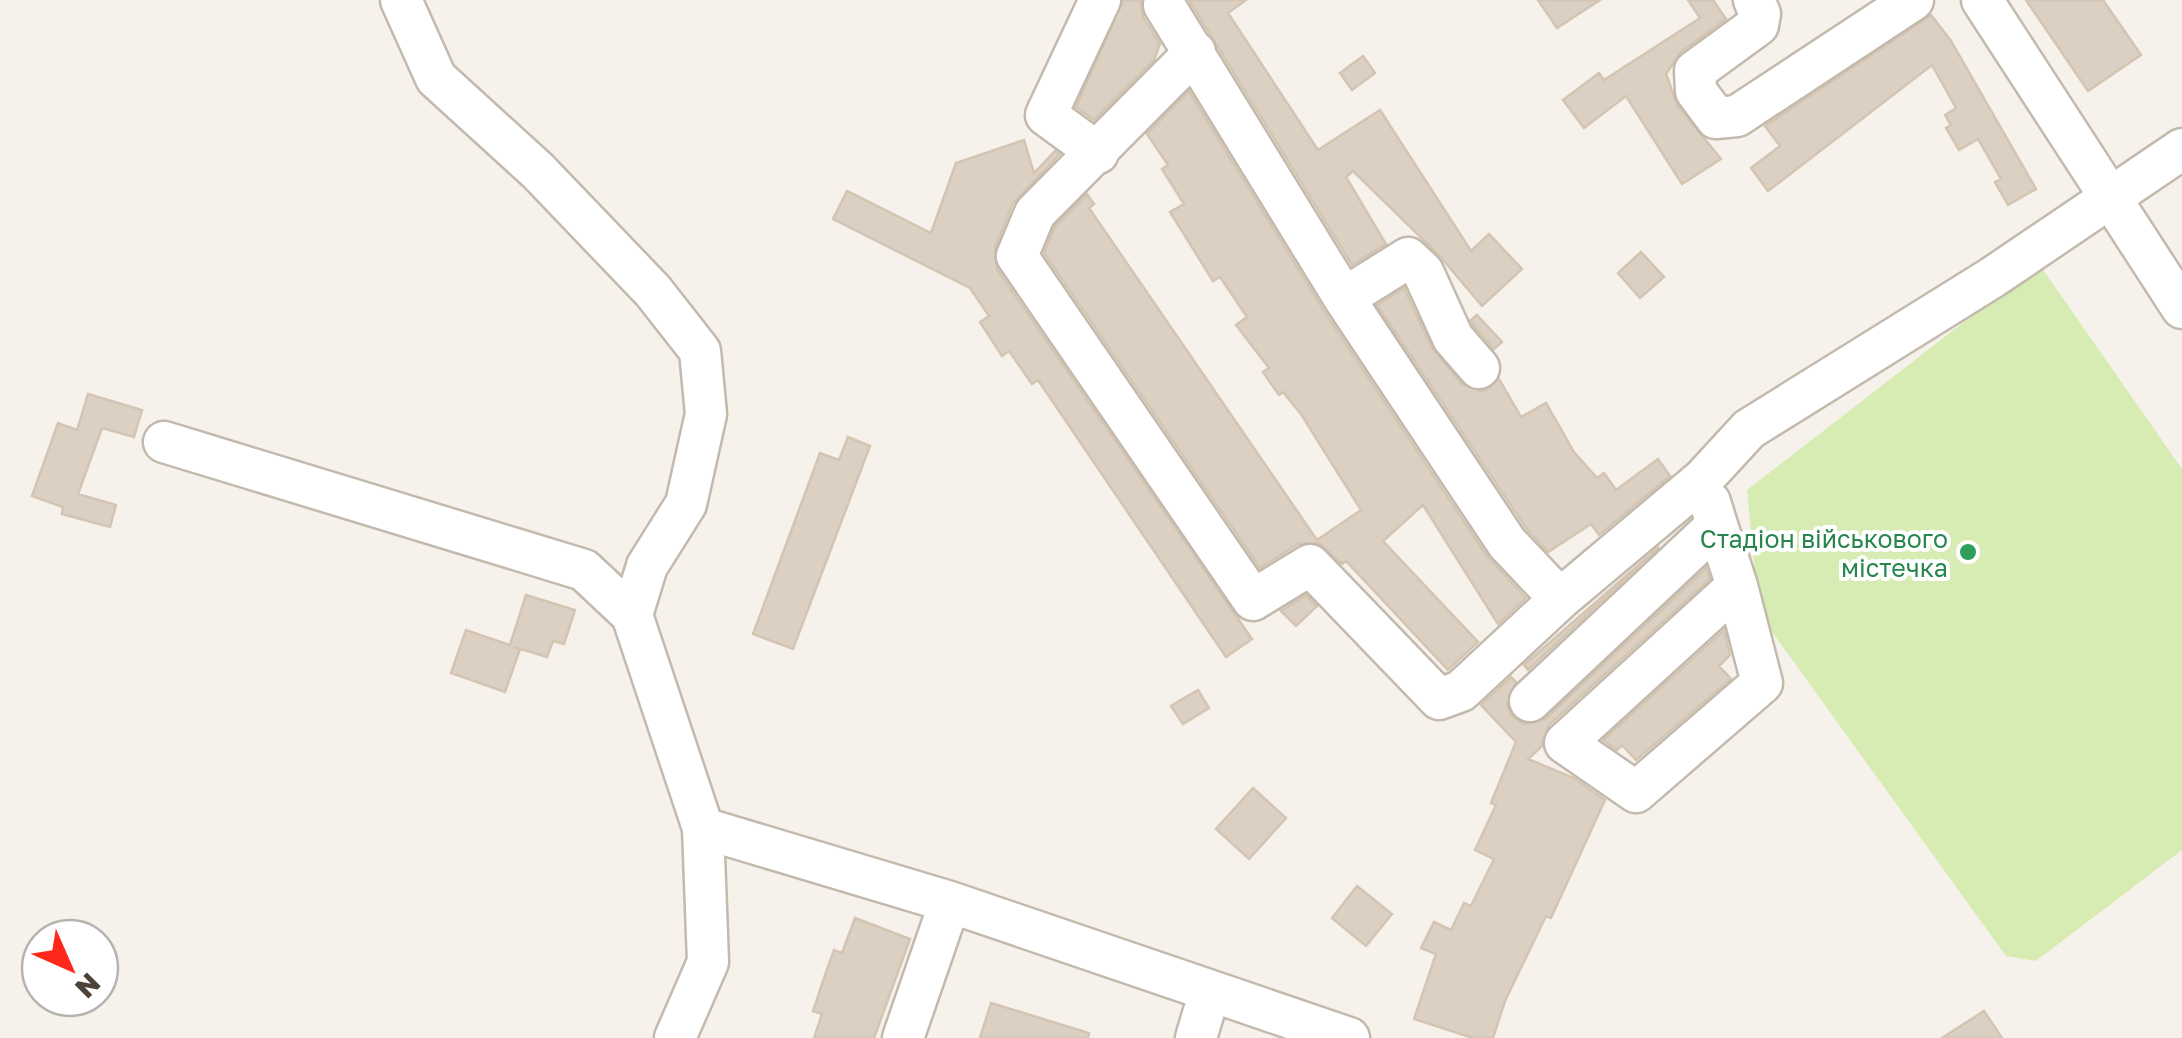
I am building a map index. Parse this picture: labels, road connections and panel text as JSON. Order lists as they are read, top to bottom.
{
  "places": ["Стадіон військового містечка"],
  "north": "bottom right"
}
